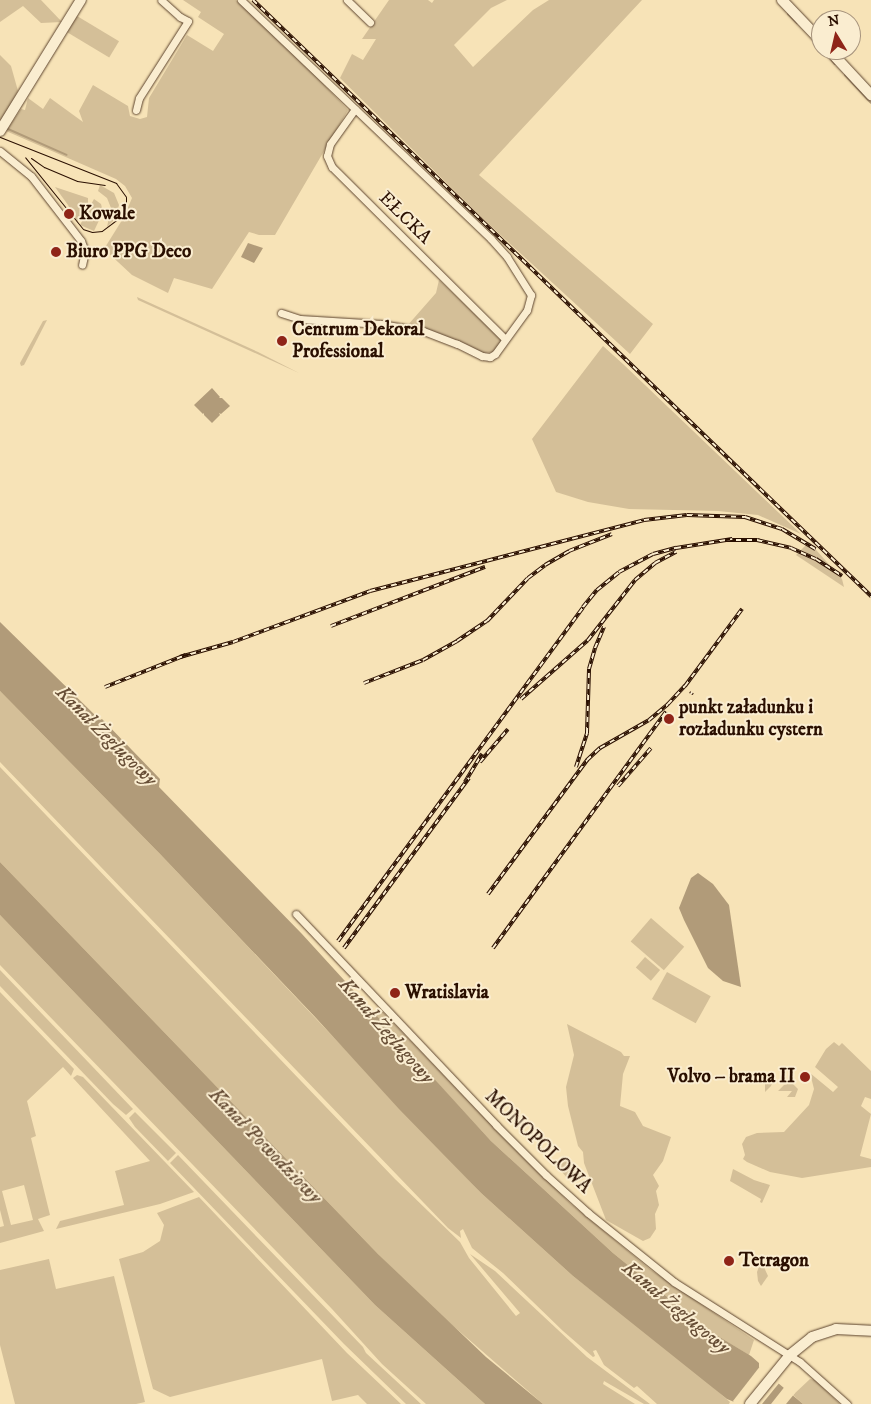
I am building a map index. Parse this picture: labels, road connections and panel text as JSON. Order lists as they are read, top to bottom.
{
  "streets": {
    "street": ["EŁCKA", "MONOPOLOWA"]
  },
  "water": ["Kanał Żeglugowy", "Kanał Powodziowy"],
  "places": [
    "Kowale",
    "Biuro PPG Deco",
    "Centrum Dekoral Professional",
    "punkt załadunku i rozładunku cystern",
    "Wratislavia",
    "Volvo – brama II",
    "Tetragon"
  ],
  "north": "top"
}
